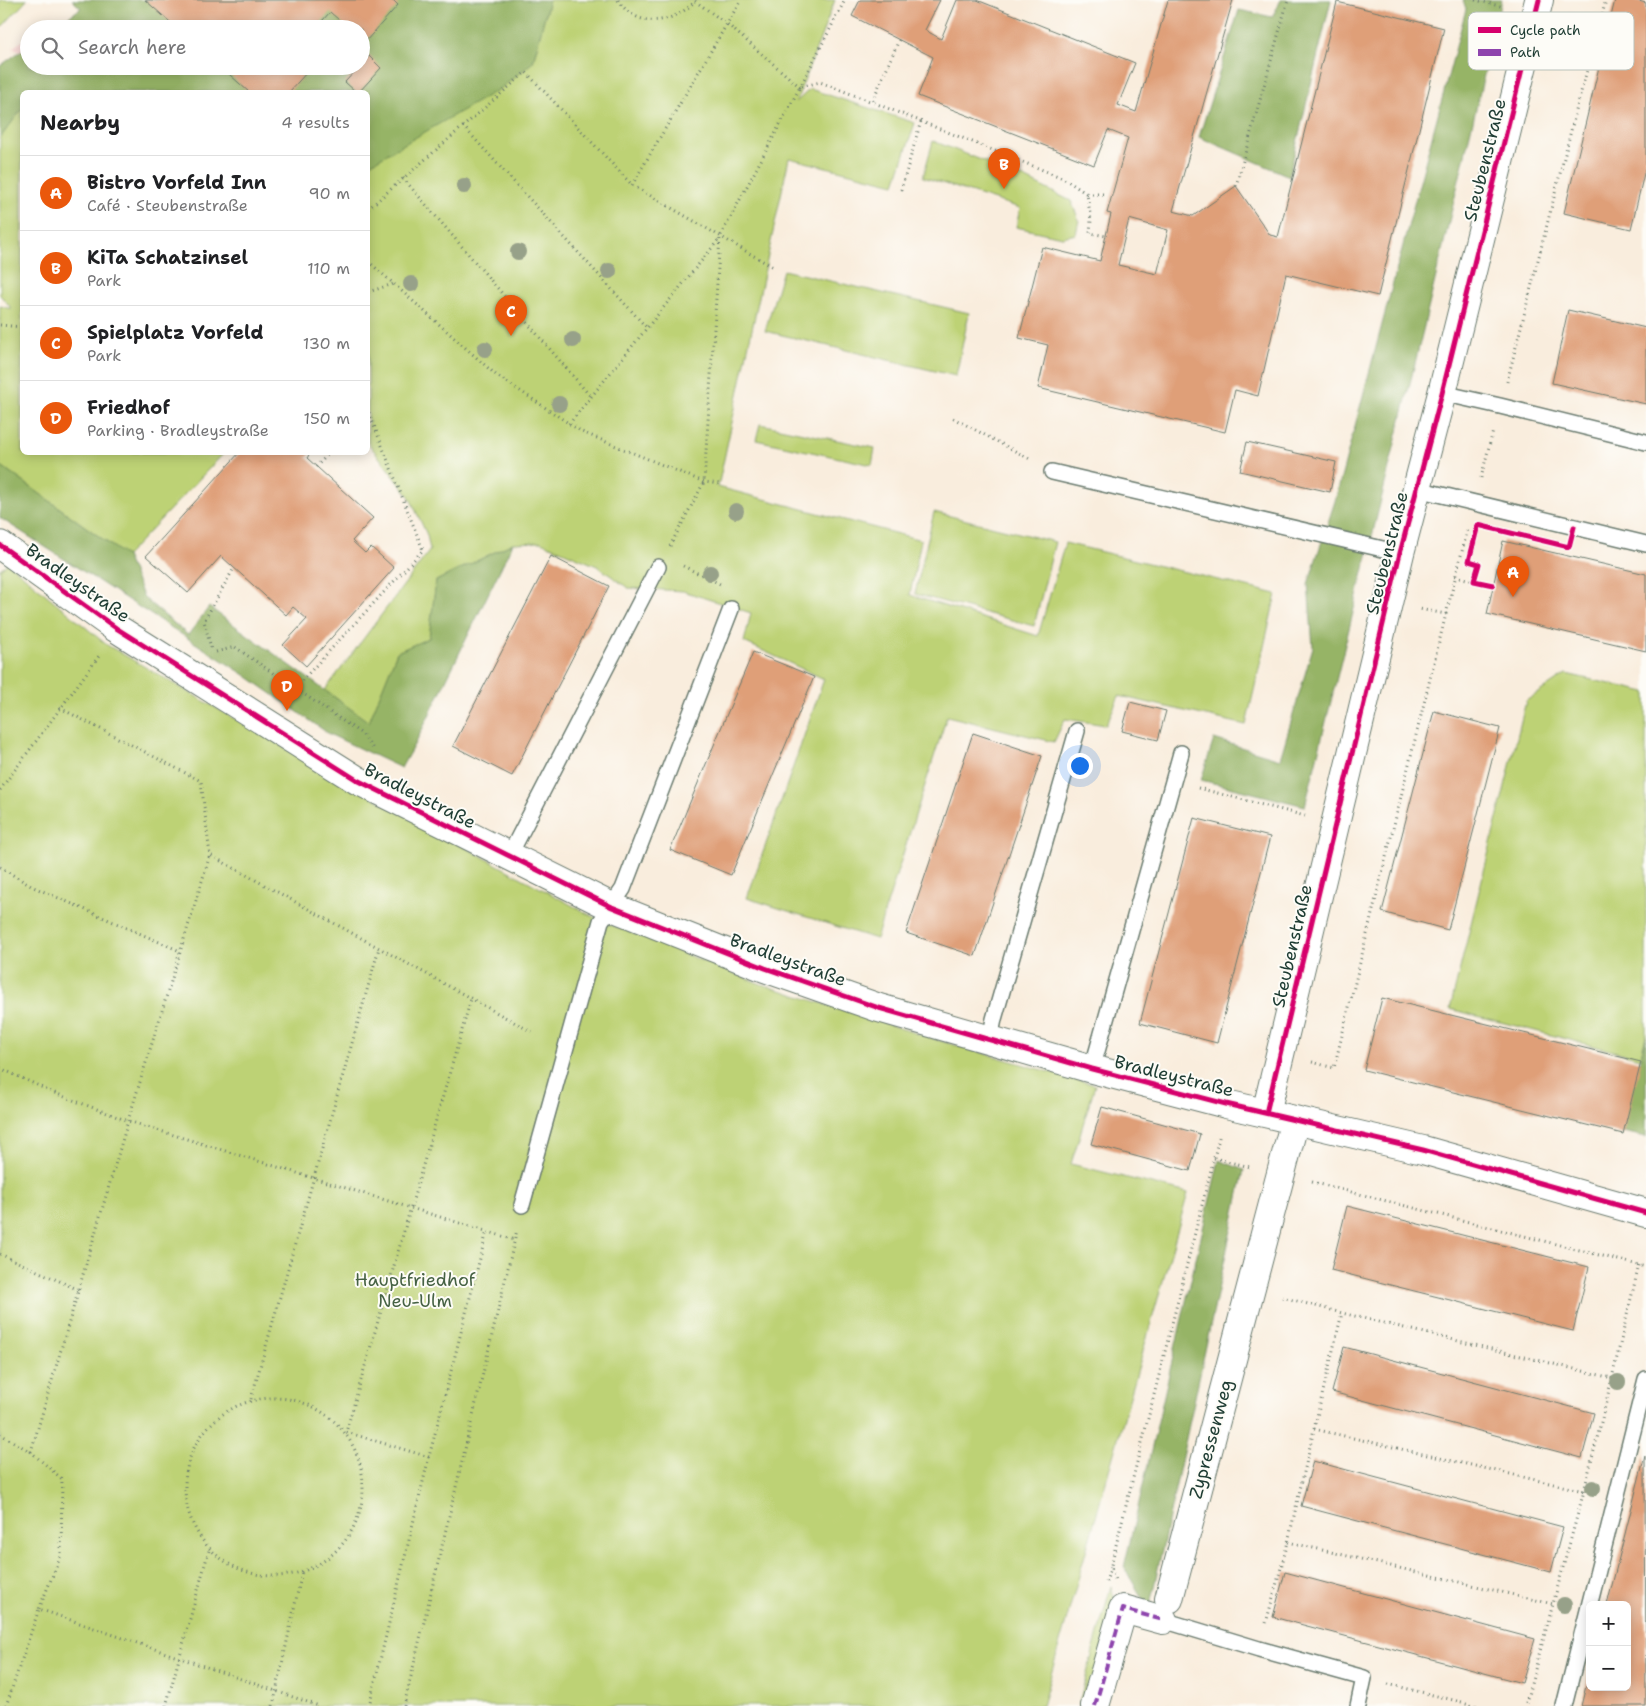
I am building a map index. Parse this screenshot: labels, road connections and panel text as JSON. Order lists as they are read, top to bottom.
{
  "streets": {
    "street": ["Steubenstraße", "Bradleystraße", "Zypressenweg"]
  },
  "crossings": [
    ["Steubenstraße", "Bradleystraße"],
    ["Bradleystraße", "Zypressenweg"]
  ],
  "parks": ["Hauptfriedhof Neu-Ulm"],
  "legend": ["Cycle path", "Path"],
  "page": {
    "search": "Search here",
    "heading": ["Nearby", "4 results"],
    "pins": [
      "B",
      "C",
      "A",
      "D"
    ],
    "list": [
      {
        "mark": "A",
        "name": "Bistro Vorfeld Inn",
        "note": "Café · Steubenstraße",
        "value": "90 m"
      },
      {
        "mark": "B",
        "name": "KiTa Schatzinsel",
        "note": "Park",
        "value": "110 m"
      },
      {
        "mark": "C",
        "name": "Spielplatz Vorfeld",
        "note": "Park",
        "value": "130 m"
      },
      {
        "mark": "D",
        "name": "Friedhof",
        "note": "Parking · Bradleystraße",
        "value": "150 m"
      }
    ],
    "map_buttons": ["+", "−"]
  }
}
